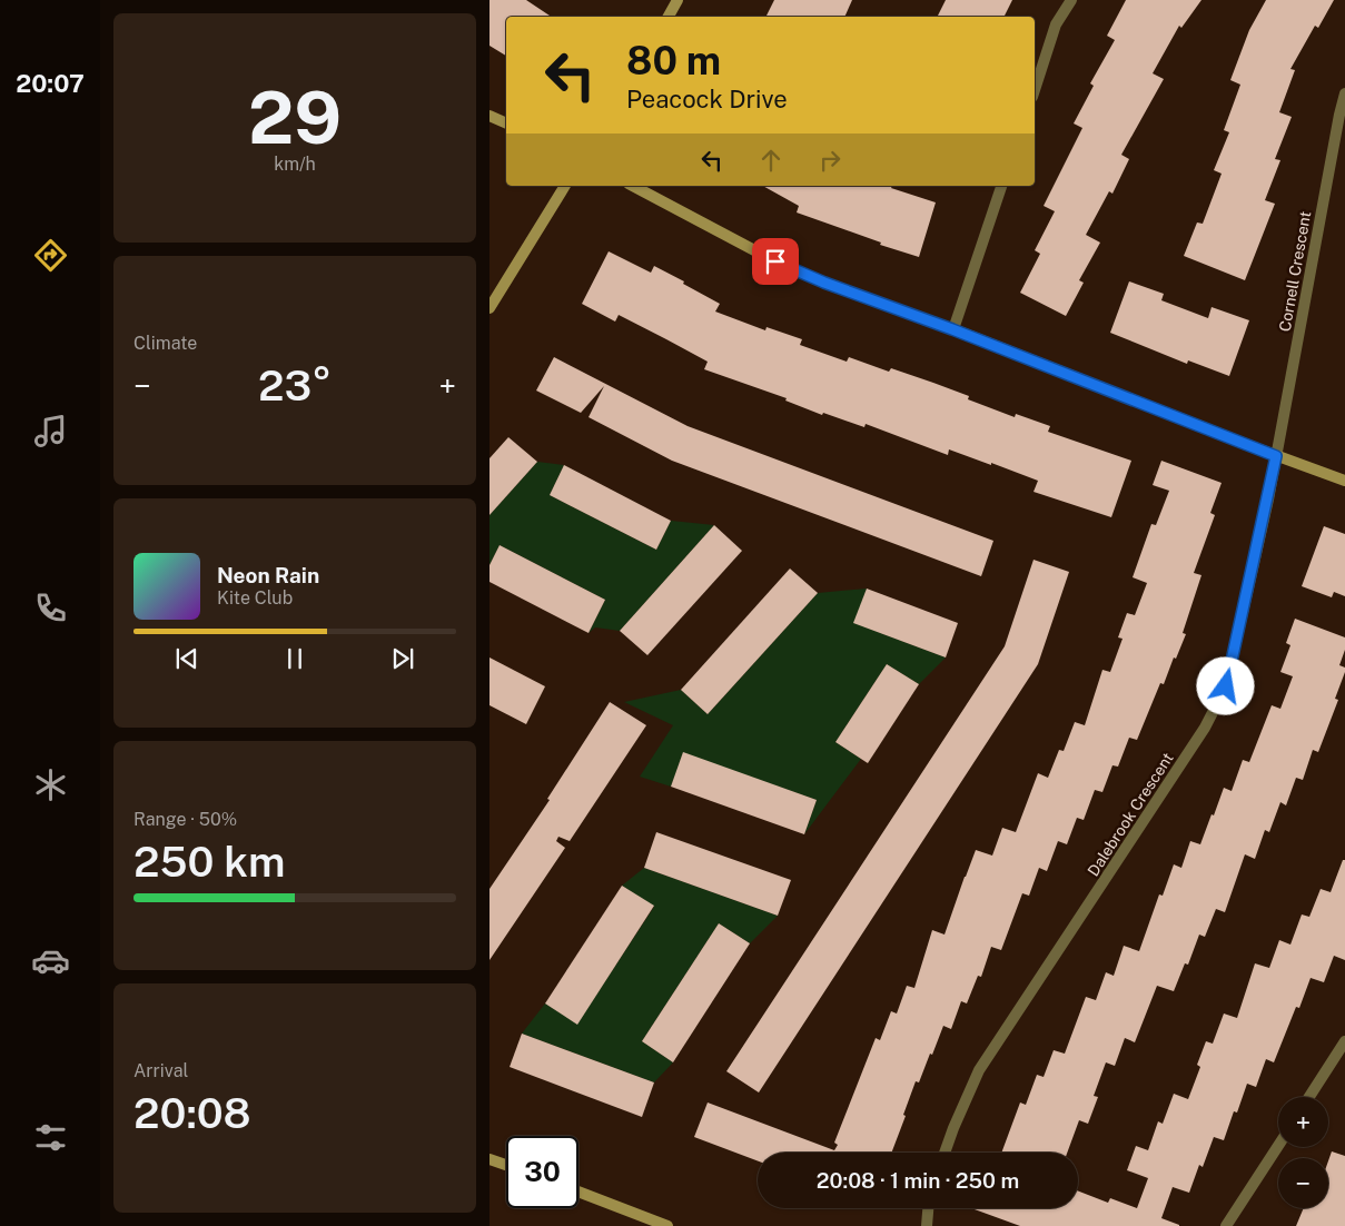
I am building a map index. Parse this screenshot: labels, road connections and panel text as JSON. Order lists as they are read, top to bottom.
{
  "streets": {
    "street": ["Cornell Crescent", "Dalebrook Crescent"]
  },
  "crossings": [
    ["Cornell Crescent", "Dalebrook Crescent"]
  ],
  "page": {
    "tabs": "20:07",
    "tile": [
      ["29", "km/h"],
      "Climate",
      ["Range · 50%", "250 km"],
      ["Arrival", "20:08"]
    ],
    "turn": ["80 m", "Peacock Drive"],
    "heat": ["−", "23°", "+"],
    "song": ["Neon Rain", "Kite Club"],
    "map_buttons": ["+", "−"],
    "limit": "30",
    "trip": "20:08 · 1 min · 250 m"
  }
}
